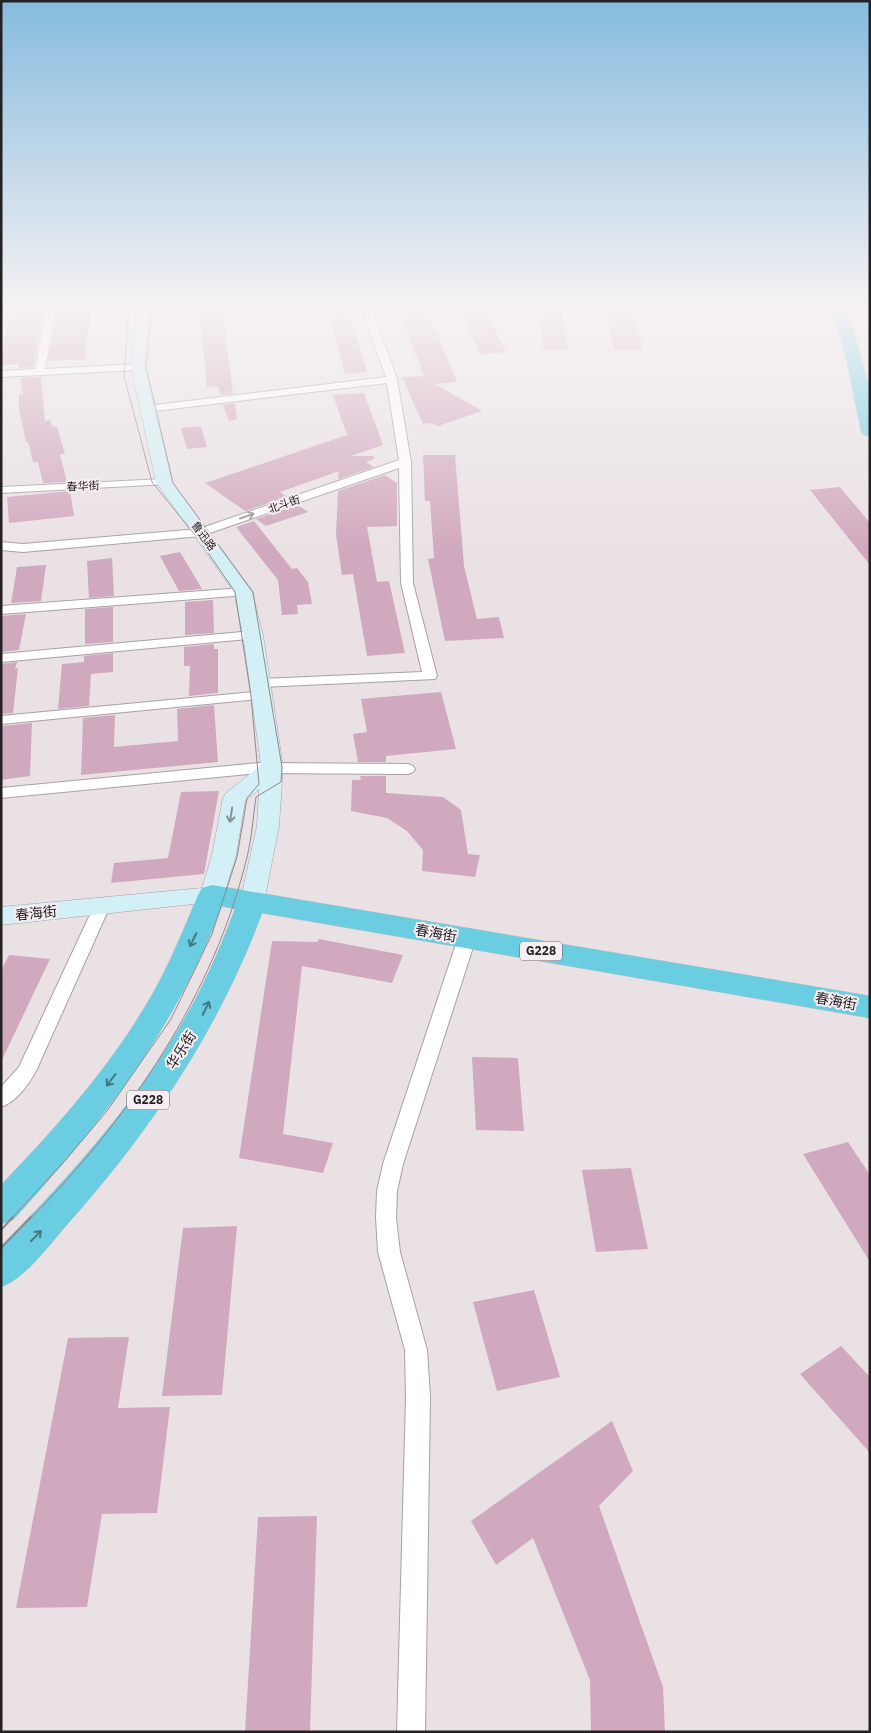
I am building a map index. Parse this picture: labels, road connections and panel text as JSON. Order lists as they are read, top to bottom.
{
  "streets": {
    "highway": ["春海街", "G228", "华乐街"],
    "main road": ["鲁迅路"],
    "street": ["春华街", "北斗街"]
  },
  "crossings": [
    ["春华街", "鲁迅路"],
    ["北斗街", "鲁迅路"],
    ["鲁迅路", "春海街"],
    ["鲁迅路", "华乐街"],
    ["春海街", "G228"],
    ["春海街", "华乐街"]
  ]
}
